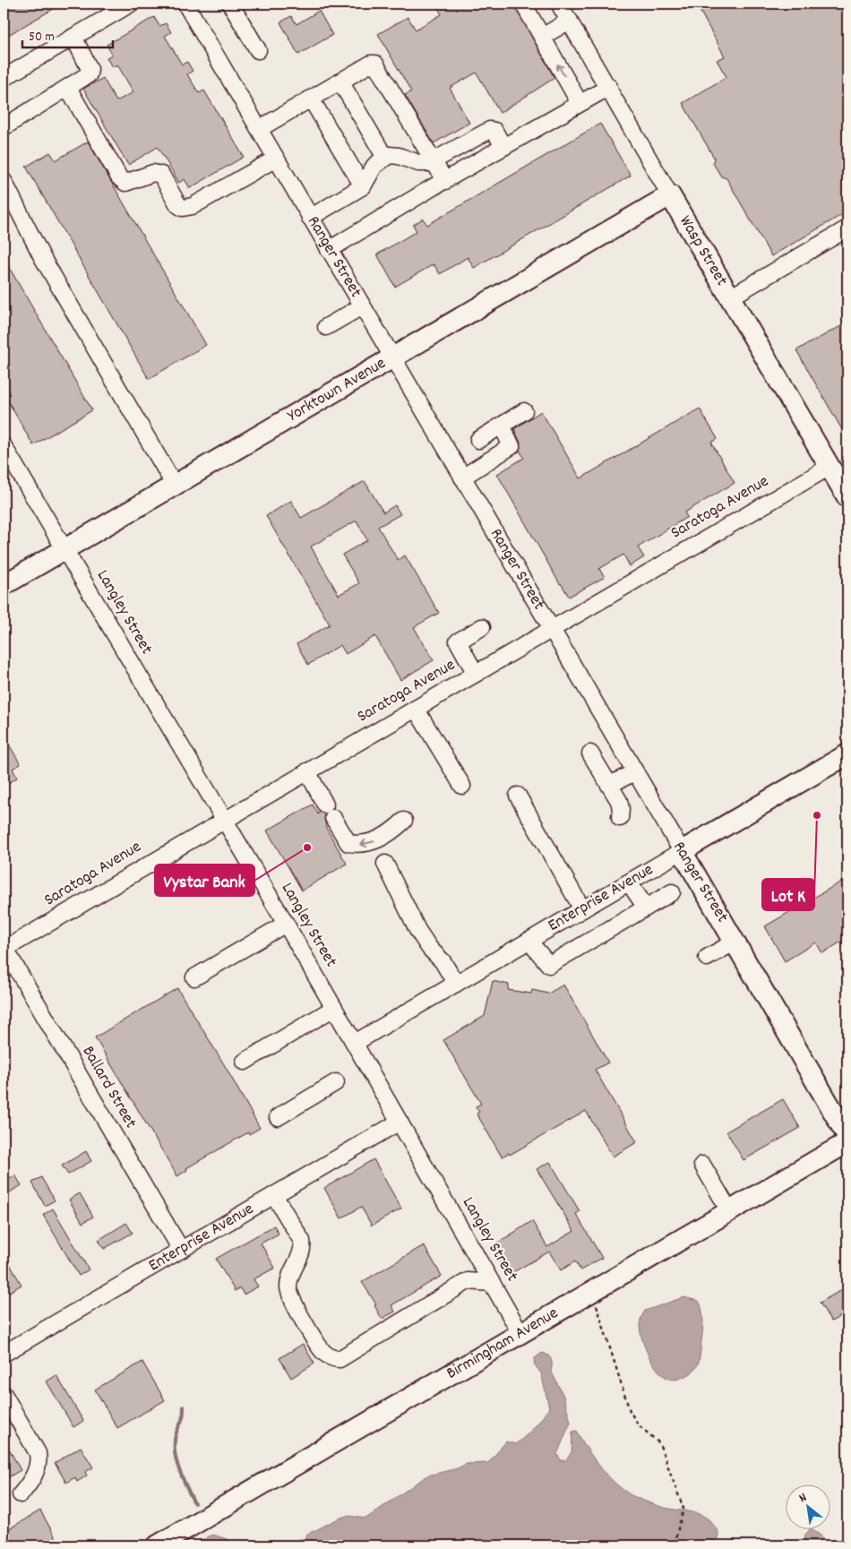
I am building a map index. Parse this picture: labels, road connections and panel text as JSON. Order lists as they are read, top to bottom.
{
  "streets": {
    "main road": [
      "Wasp Street",
      "Ranger Street",
      "Yorktown Avenue",
      "Enterprise Avenue",
      "Birmingham Avenue"
    ],
    "street": ["Saratoga Avenue", "Langley Street", "Ballard Street"]
  },
  "crossings": [
    ["Wasp Street", "Yorktown Avenue"],
    ["Wasp Street", "Saratoga Avenue"],
    ["Ranger Street", "Yorktown Avenue"],
    ["Ranger Street", "Saratoga Avenue"],
    ["Ranger Street", "Enterprise Avenue"],
    ["Yorktown Avenue", "Langley Street"],
    ["Saratoga Avenue", "Langley Street"],
    ["Saratoga Avenue", "Ballard Street"],
    ["Langley Street", "Enterprise Avenue"],
    ["Langley Street", "Birmingham Avenue"],
    ["Enterprise Avenue", "Ballard Street"]
  ],
  "places": ["Lot K", "Vystar Bank"],
  "scale_bar": "50 m",
  "north": "top left"
}
